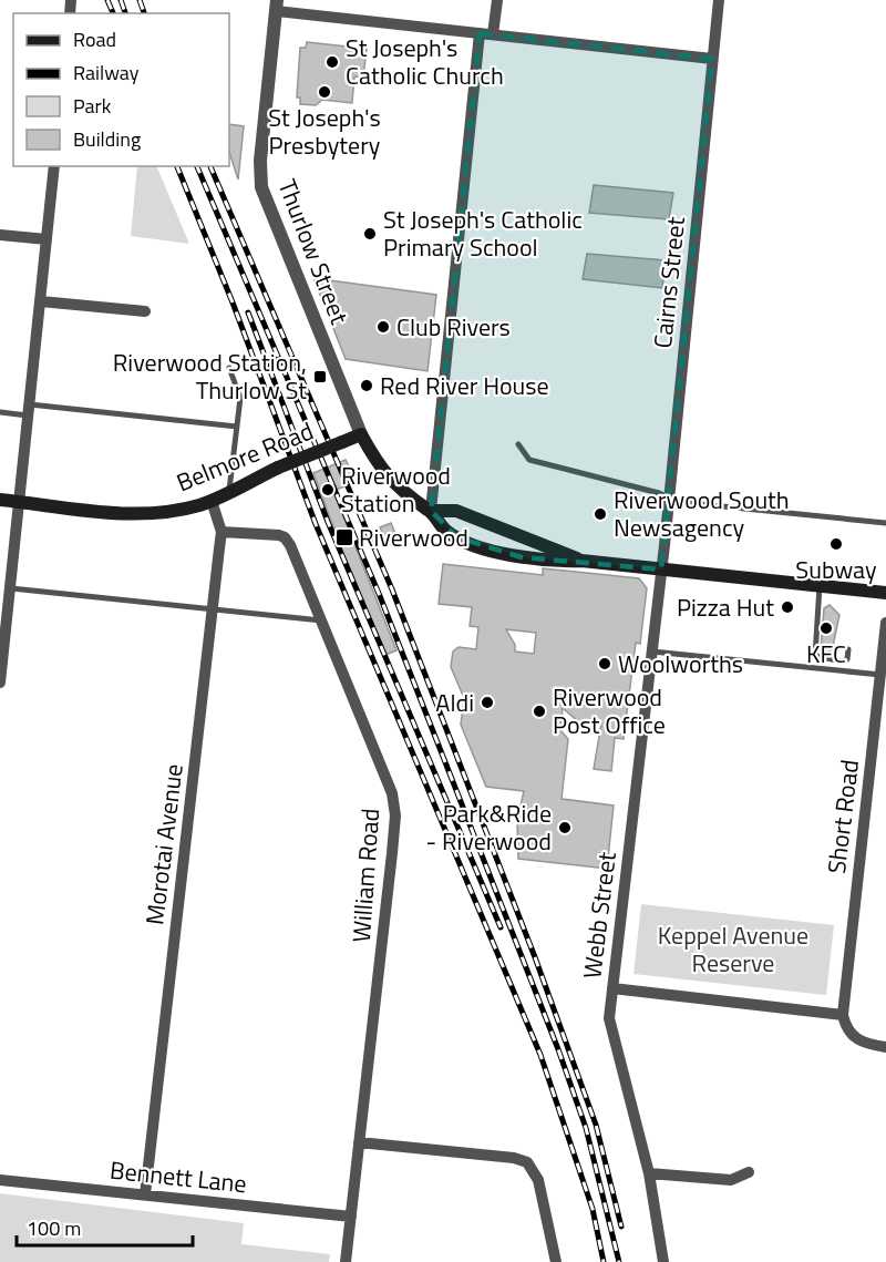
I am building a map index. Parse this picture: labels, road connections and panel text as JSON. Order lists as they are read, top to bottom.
{
  "streets": {
    "main road": ["Belmore Road"],
    "street": [
      "Thurlow Street",
      "Cairns Street",
      "Short Road",
      "Morotai Avenue",
      "William Road",
      "Webb Street",
      "Bennett Lane"
    ]
  },
  "crossings": [
    ["Thurlow Street", "Belmore Road"],
    ["Cairns Street", "Webb Street"],
    ["Belmore Road", "Morotai Avenue"],
    ["Morotai Avenue", "William Road"],
    ["Morotai Avenue", "Bennett Lane"],
    ["William Road", "Bennett Lane"]
  ],
  "parks": ["Keppel Avenue Reserve"],
  "places": {
    "other": [
      "St Joseph's Catholic Church",
      "St Joseph's Presbytery",
      "St Joseph's Catholic Primary School",
      "Club Rivers",
      "Red River House",
      "Riverwood Station",
      "Riverwood South Newsagency",
      "Subway",
      "Pizza Hut",
      "KFC",
      "Woolworths",
      "Aldi",
      "Riverwood Post Office",
      "Park&Ride - Riverwood"
    ],
    "transit": ["Riverwood Station, Thurlow St", "Riverwood"]
  },
  "legend": [
    "Road",
    "Railway",
    "Park",
    "Building"
  ],
  "scale_bar": "100 m"
}
